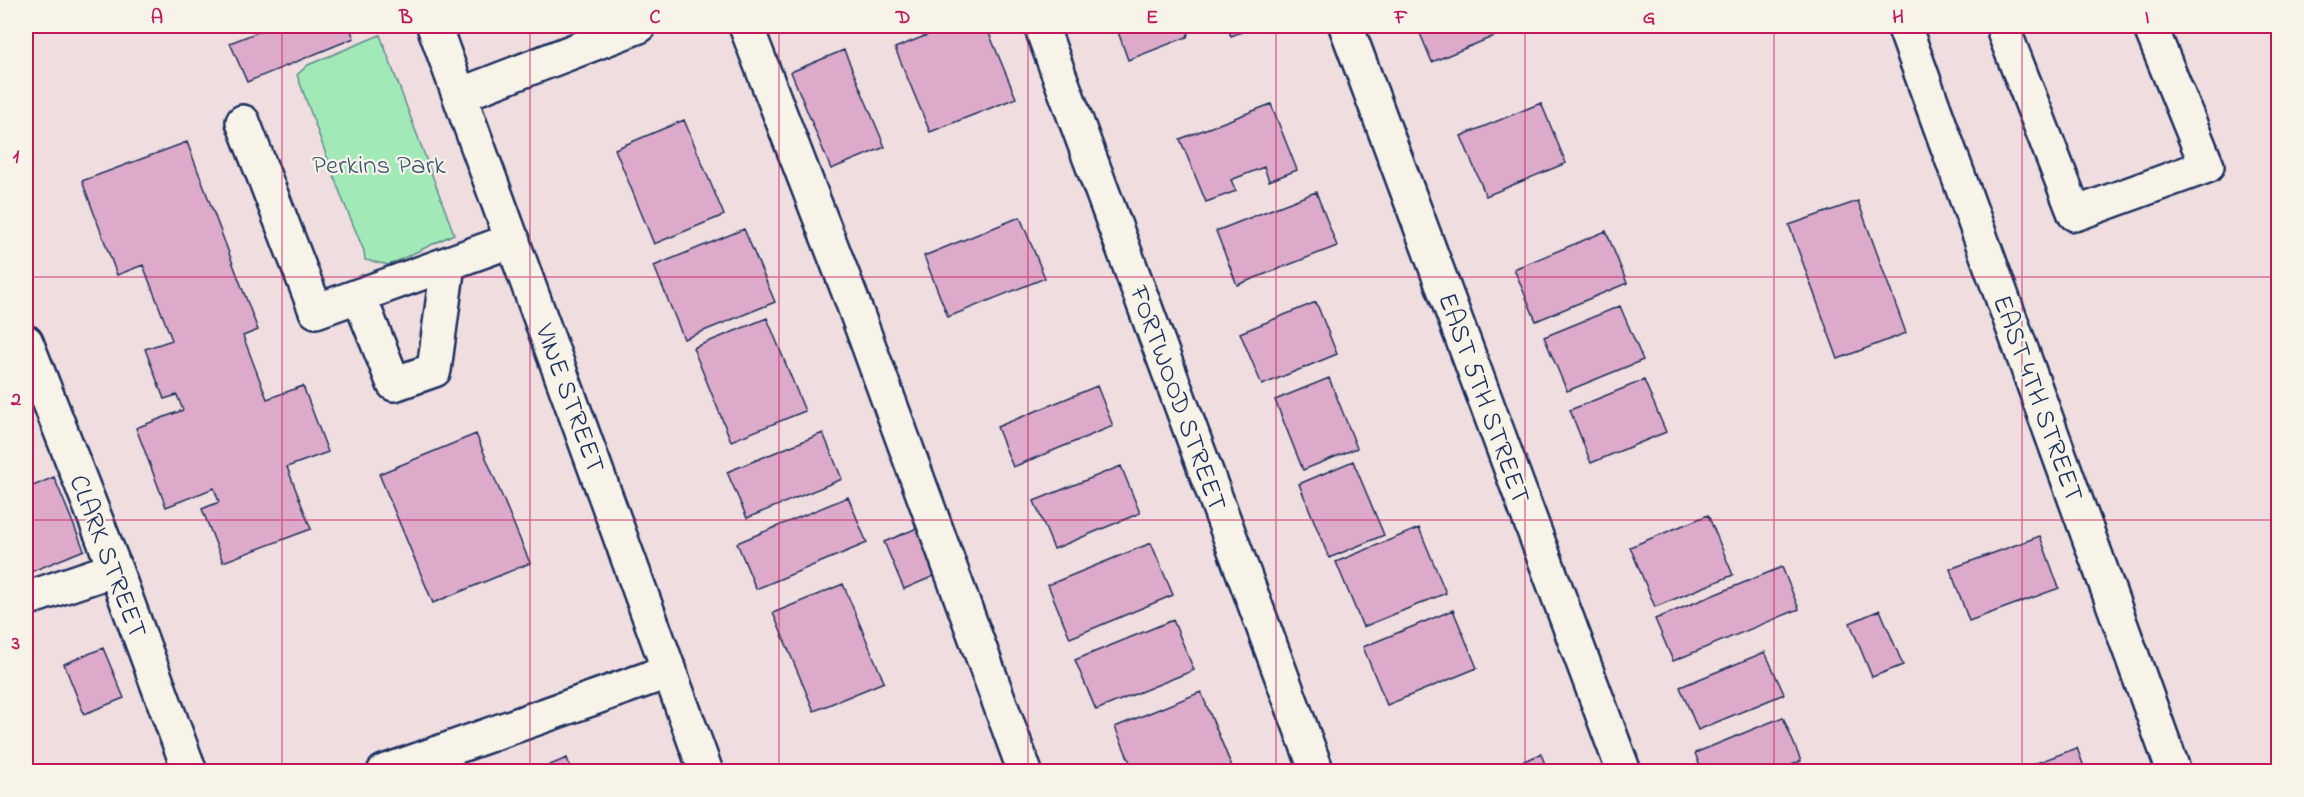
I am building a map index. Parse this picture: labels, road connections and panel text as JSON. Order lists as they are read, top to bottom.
{
  "streets": {
    "street": [
      "VINE STREET",
      "FORTWOOD STREET",
      "EAST 5TH STREET",
      "EAST 4TH STREET",
      "CLARK STREET"
    ]
  },
  "parks": ["Perkins Park"],
  "grid": {
    "columns": [
      "A",
      "B",
      "C",
      "D",
      "E",
      "F",
      "G",
      "H",
      "I"
    ],
    "rows": ["1", "2", "3"]
  }
}
